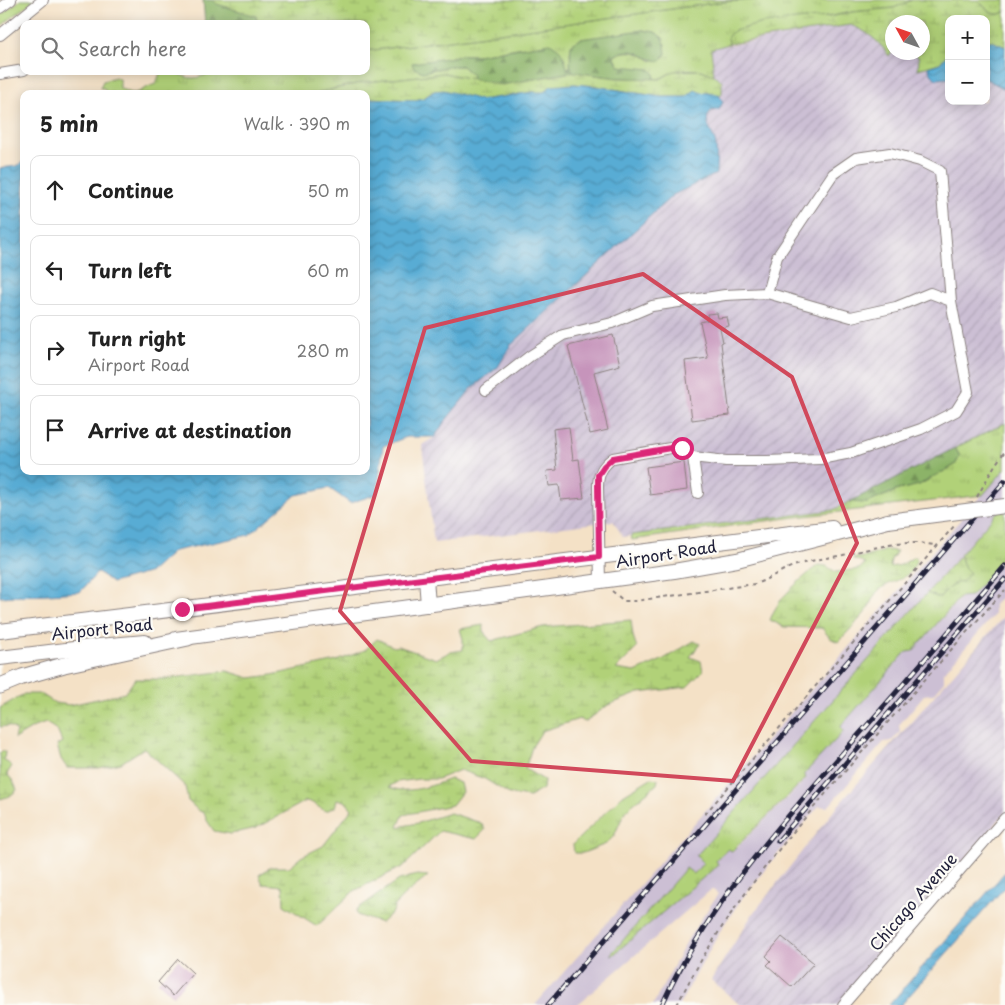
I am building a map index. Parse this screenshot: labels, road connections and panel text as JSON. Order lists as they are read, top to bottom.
{
  "streets": {
    "main road": ["Airport Road"],
    "street": ["Chicago Avenue"]
  },
  "north": "top left",
  "page": {
    "map_buttons": ["+", "−"],
    "search": "Search here",
    "heading": ["5 min", "Walk · 390 m"],
    "list": [
      ["Continue", "50 m"],
      ["Turn left", "60 m"],
      ["Turn right", "Airport Road", "280 m"],
      "Arrive at destination"
    ]
  }
}
